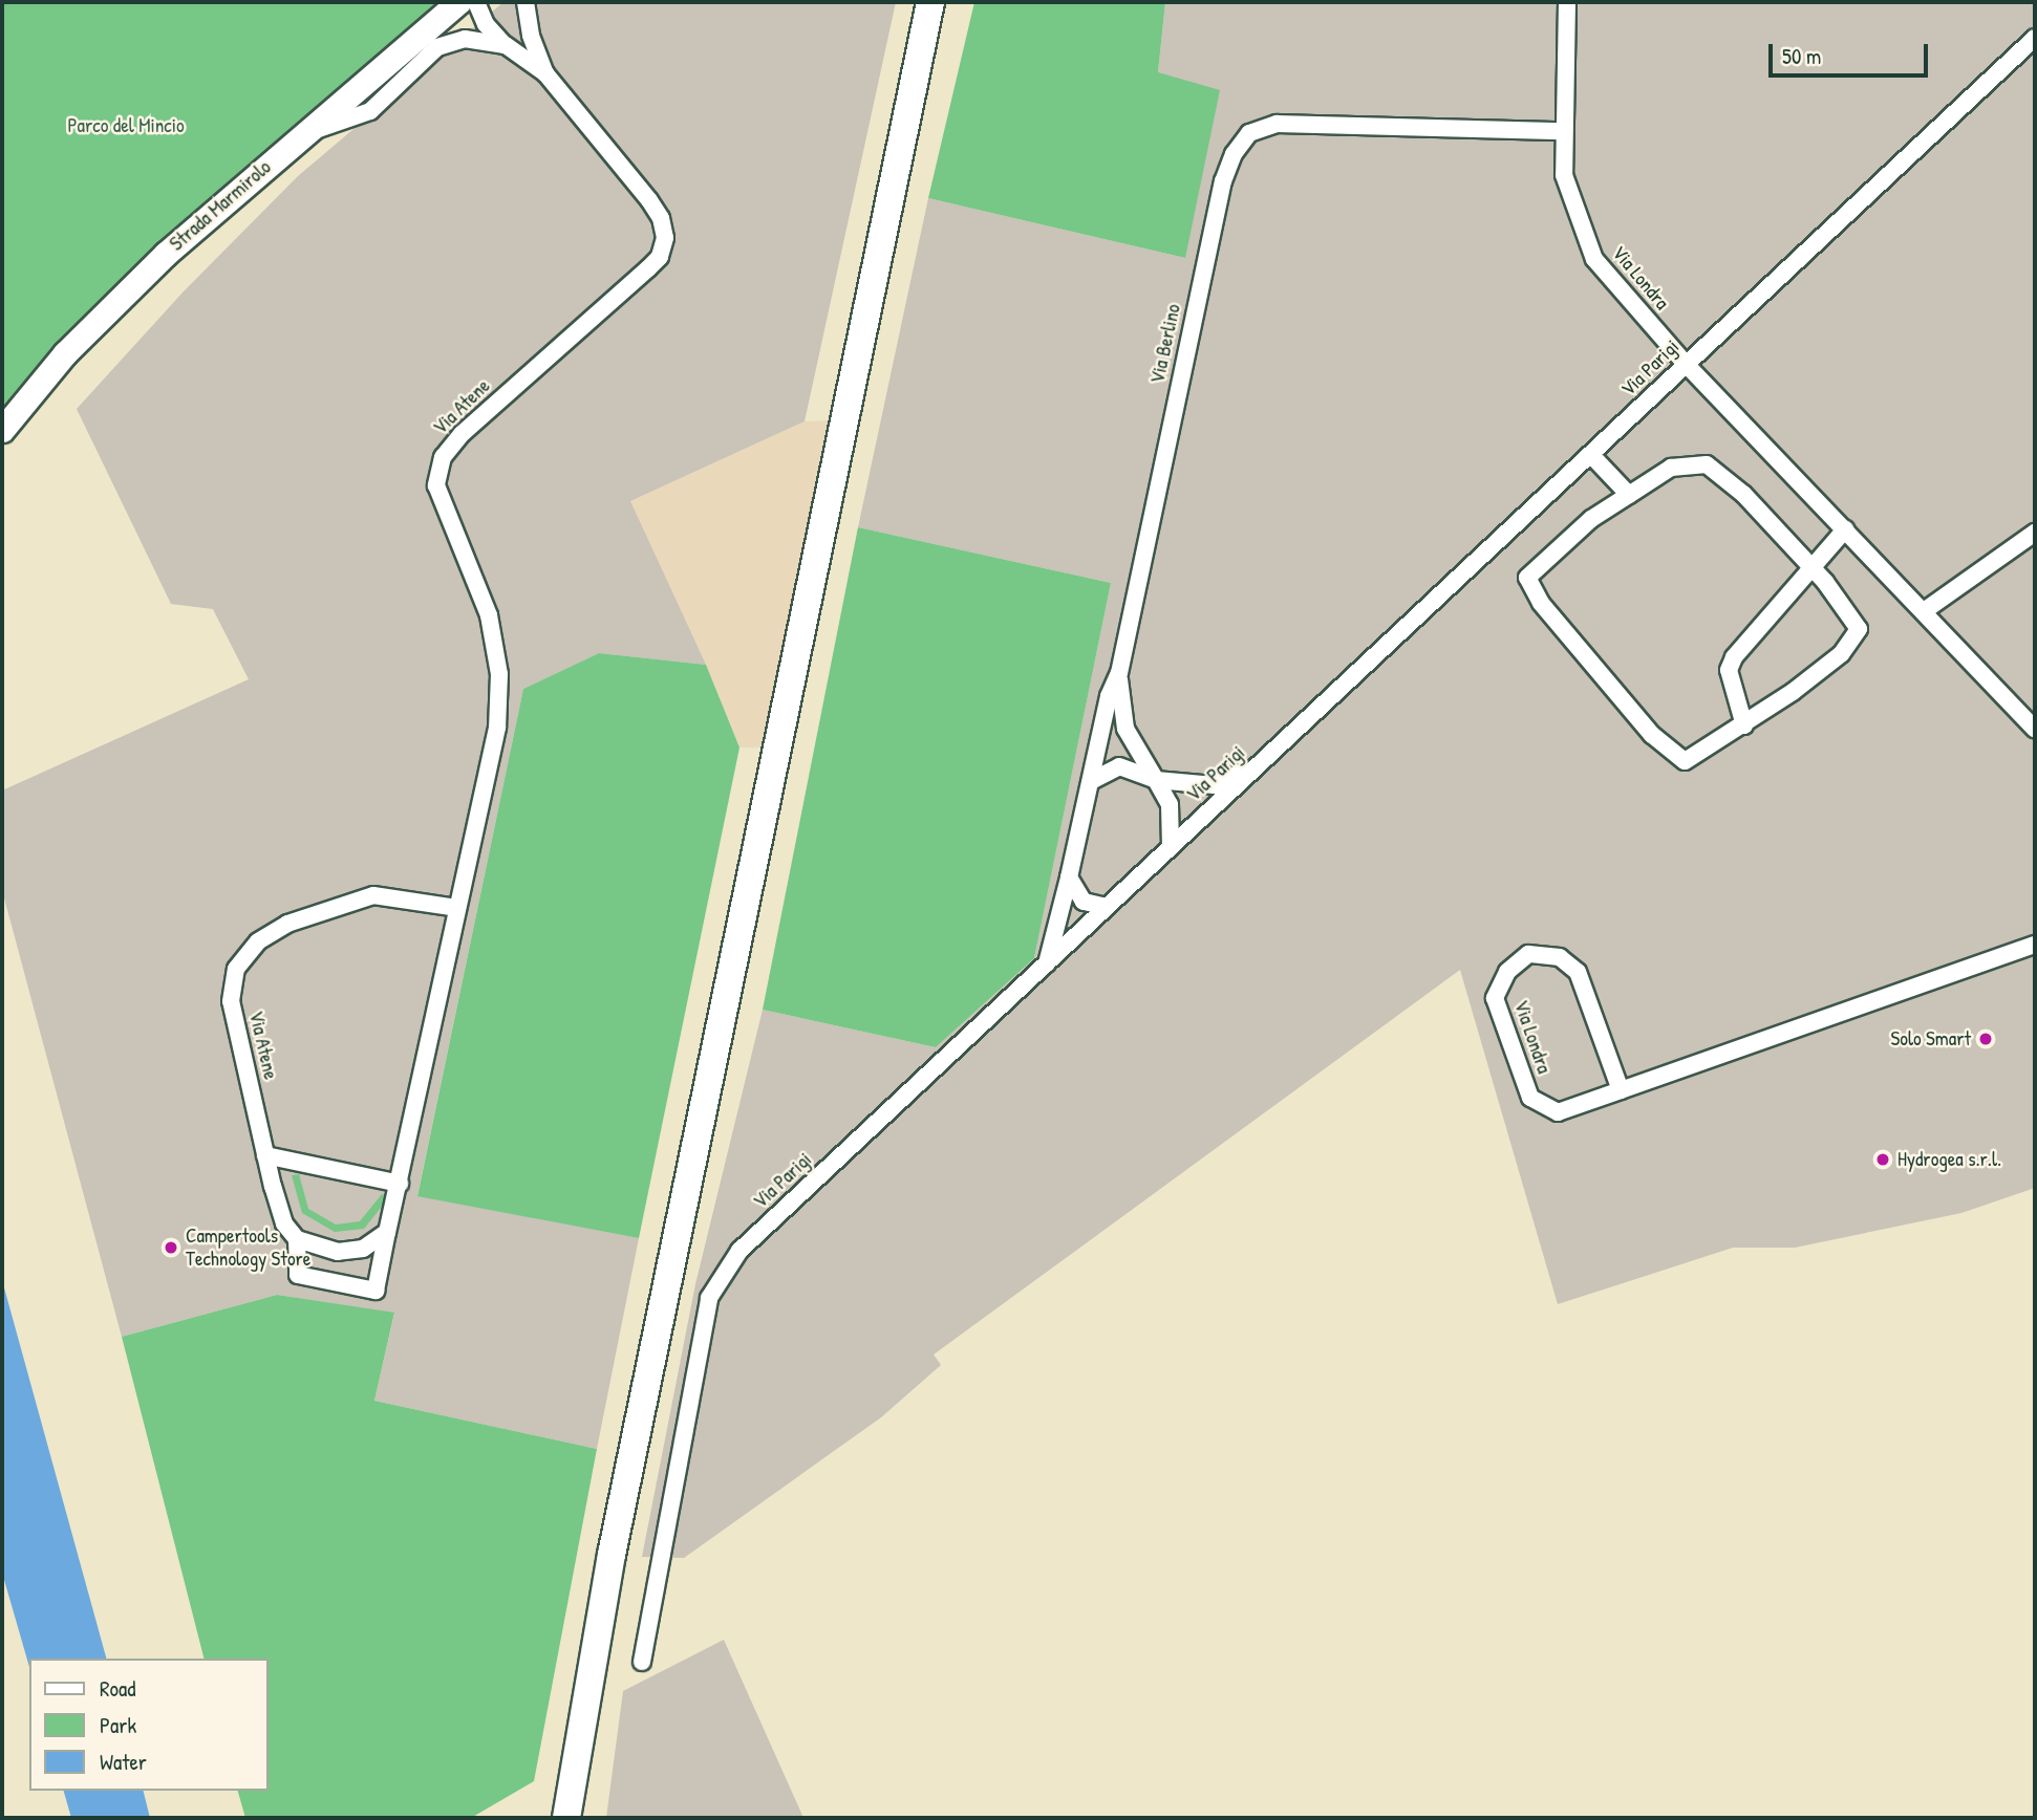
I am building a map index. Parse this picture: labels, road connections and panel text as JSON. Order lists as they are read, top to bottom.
{
  "streets": {
    "main road": ["Strada Marmirolo"],
    "street": [
      "Via Londra",
      "Via Berlino",
      "Via Parigi",
      "Via Atene"
    ]
  },
  "crossings": [
    ["Strada Marmirolo", "Via Atene"],
    ["Via Londra", "Via Berlino"],
    ["Via Londra", "Via Parigi"],
    ["Via Berlino", "Via Parigi"]
  ],
  "parks": ["Parco del Mincio"],
  "places": ["Solo Smart", "Hydrogea s.r.l.", "Campertools Technology Store"],
  "legend": ["Road", "Park", "Water"],
  "scale_bar": "50 m"
}
